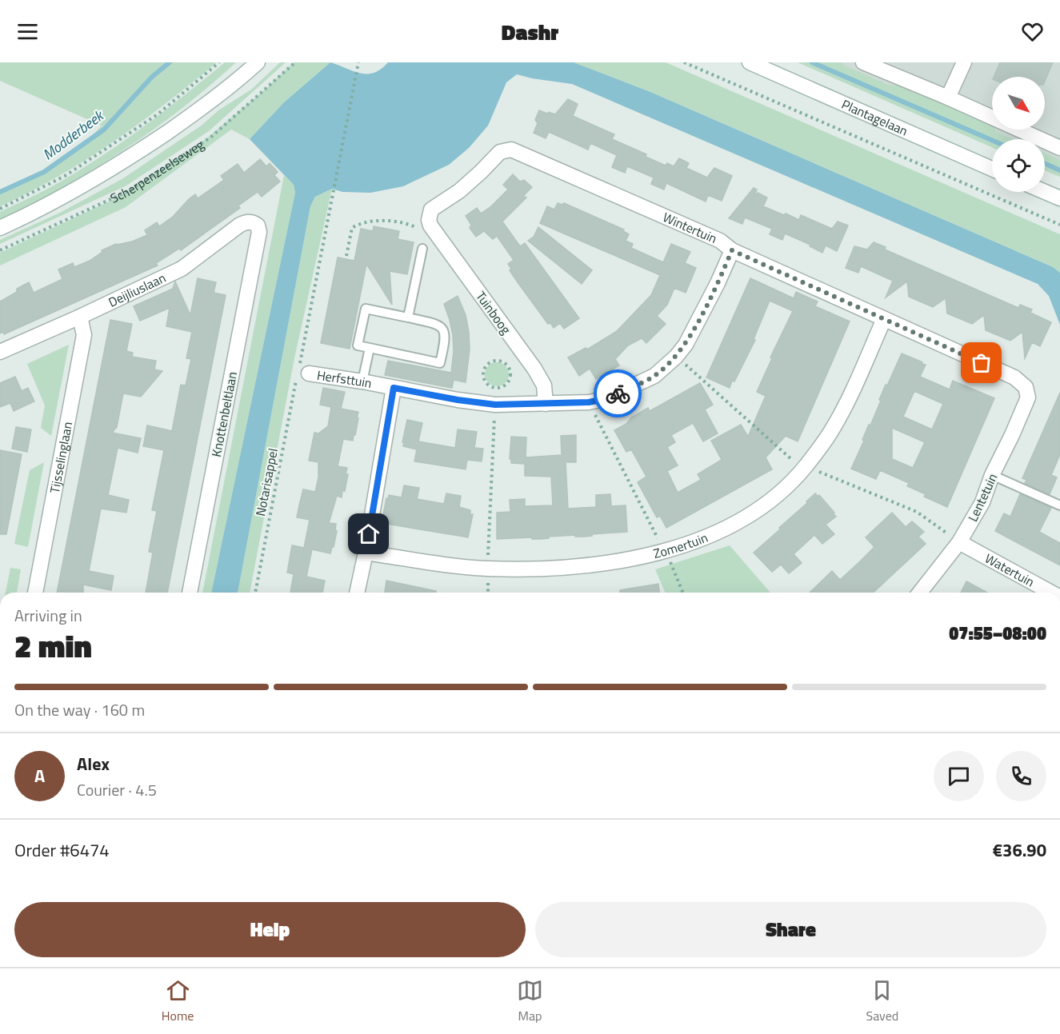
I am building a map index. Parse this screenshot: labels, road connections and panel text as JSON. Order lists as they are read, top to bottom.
{
  "streets": {
    "street": [
      "Plantagelaan",
      "Scherpenzeelseweg",
      "Wintertuin",
      "Deijliuslaan",
      "Tuinboog",
      "Herfsttuin",
      "Knottenbeltlaan",
      "Tijsselinglaan",
      "Lentetuin",
      "Zomertuin",
      "Watertuin"
    ],
    "path": ["Notarisappel"]
  },
  "crossings": [
    ["Wintertuin", "Tuinboog"],
    ["Wintertuin", "Herfsttuin"],
    ["Wintertuin", "Lentetuin"],
    ["Wintertuin", "Zomertuin"],
    ["Deijliuslaan", "Knottenbeltlaan"],
    ["Deijliuslaan", "Tijsselinglaan"],
    ["Tuinboog", "Herfsttuin"],
    ["Herfsttuin", "Notarisappel"],
    ["Lentetuin", "Watertuin"]
  ],
  "water": ["Modderbeek"],
  "north": "bottom right",
  "page": {
    "header": "Dashr",
    "heading": ["2 min", "Arriving in", "07:55–08:00"],
    "panel": [
      "Alex",
      "Courier · 4.5",
      "Order #6474",
      "€36.90"
    ],
    "bar": "On the way · 160 m",
    "round": "A",
    "buttons": ["Help", "Share"],
    "tabs": ["Home", "Map", "Saved"]
  }
}
